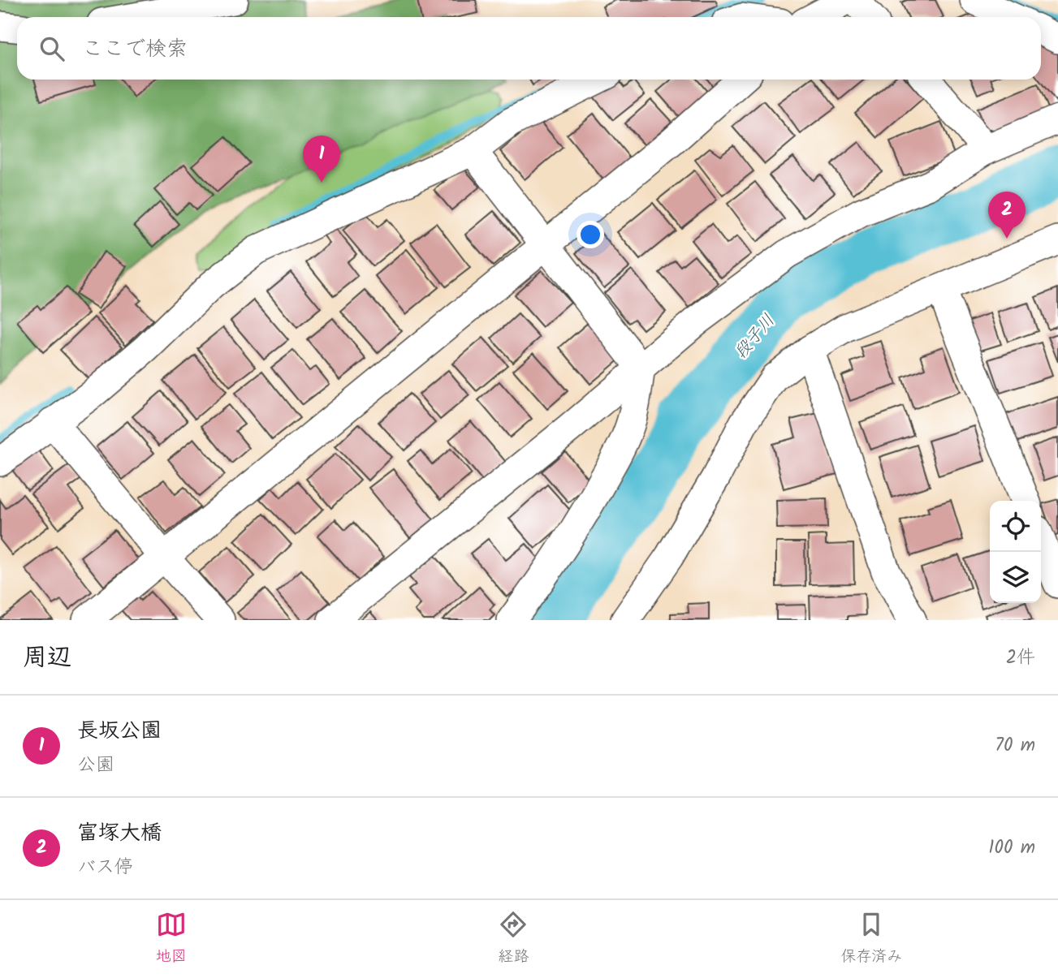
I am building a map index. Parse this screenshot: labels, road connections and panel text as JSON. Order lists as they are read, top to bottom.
{
  "water": ["段子川"],
  "page": {
    "search": "ここで検索",
    "pins": ["1", "2"],
    "heading": ["周辺", "2件"],
    "list": [
      {
        "mark": "1",
        "name": "長坂公園",
        "note": "公園",
        "value": "70 m"
      },
      {
        "mark": "2",
        "name": "富塚大橋",
        "note": "バス停",
        "value": "100 m"
      }
    ],
    "nav": ["地図", "経路", "保存済み"]
  }
}
